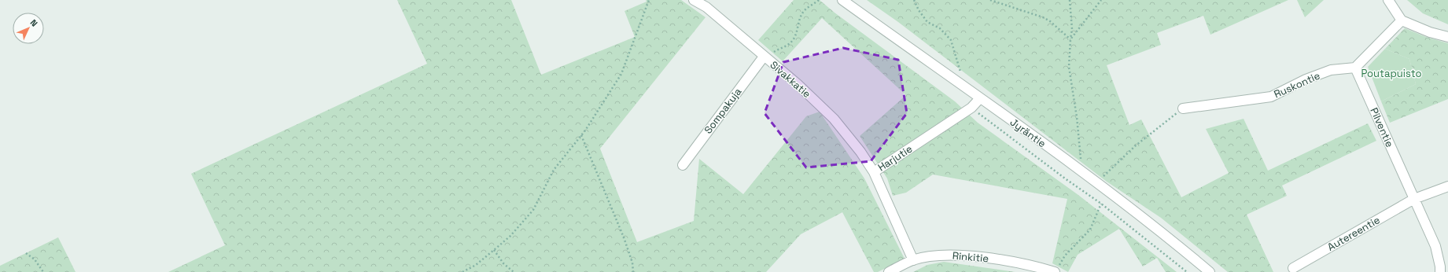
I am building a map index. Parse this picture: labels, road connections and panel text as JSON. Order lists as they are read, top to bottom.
{
  "streets": {
    "street": [
      "Sivakkatie",
      "Ruskontie",
      "Sompakuja",
      "Pilventie",
      "Jyräntie",
      "Harjutie",
      "Autereentie",
      "Rinkitie"
    ]
  },
  "crossings": [
    ["Sivakkatie", "Sompakuja"],
    ["Sivakkatie", "Harjutie"],
    ["Ruskontie", "Pilventie"],
    ["Pilventie", "Autereentie"],
    ["Jyräntie", "Harjutie"],
    ["Harjutie", "Rinkitie"]
  ],
  "parks": ["Poutapuisto"],
  "north": "top right"
}
